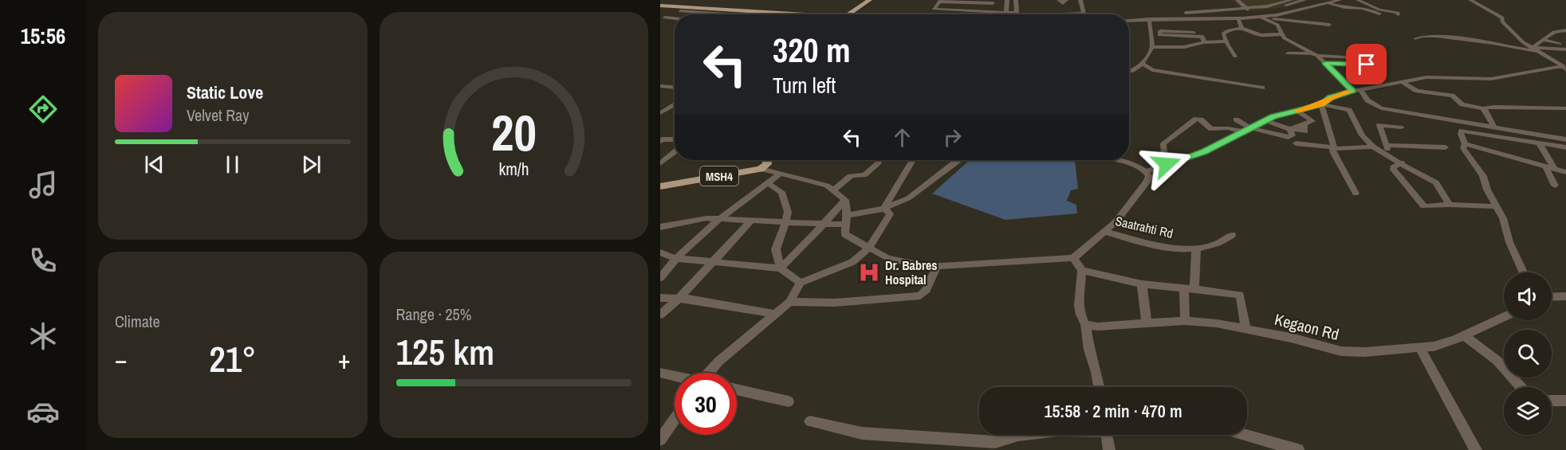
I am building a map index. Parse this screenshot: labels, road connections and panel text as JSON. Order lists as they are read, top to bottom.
{
  "streets": {
    "main road": ["MSH4"],
    "street": ["Saatrahti Rd", "Kegaon Rd"]
  },
  "places": {
    "hospital": ["Dr. Babres Hospital"]
  },
  "page": {
    "tabs": "15:56",
    "turn": ["320 m", "Turn left"],
    "song": ["Static Love", "Velvet Ray"],
    "tile": [
      "Climate",
      ["Range · 25%", "125 km"]
    ],
    "heat": ["−", "21°", "+"],
    "limit": "30",
    "trip": "15:58 · 2 min · 470 m",
    "gauge": ["20", "km/h"]
  }
}
